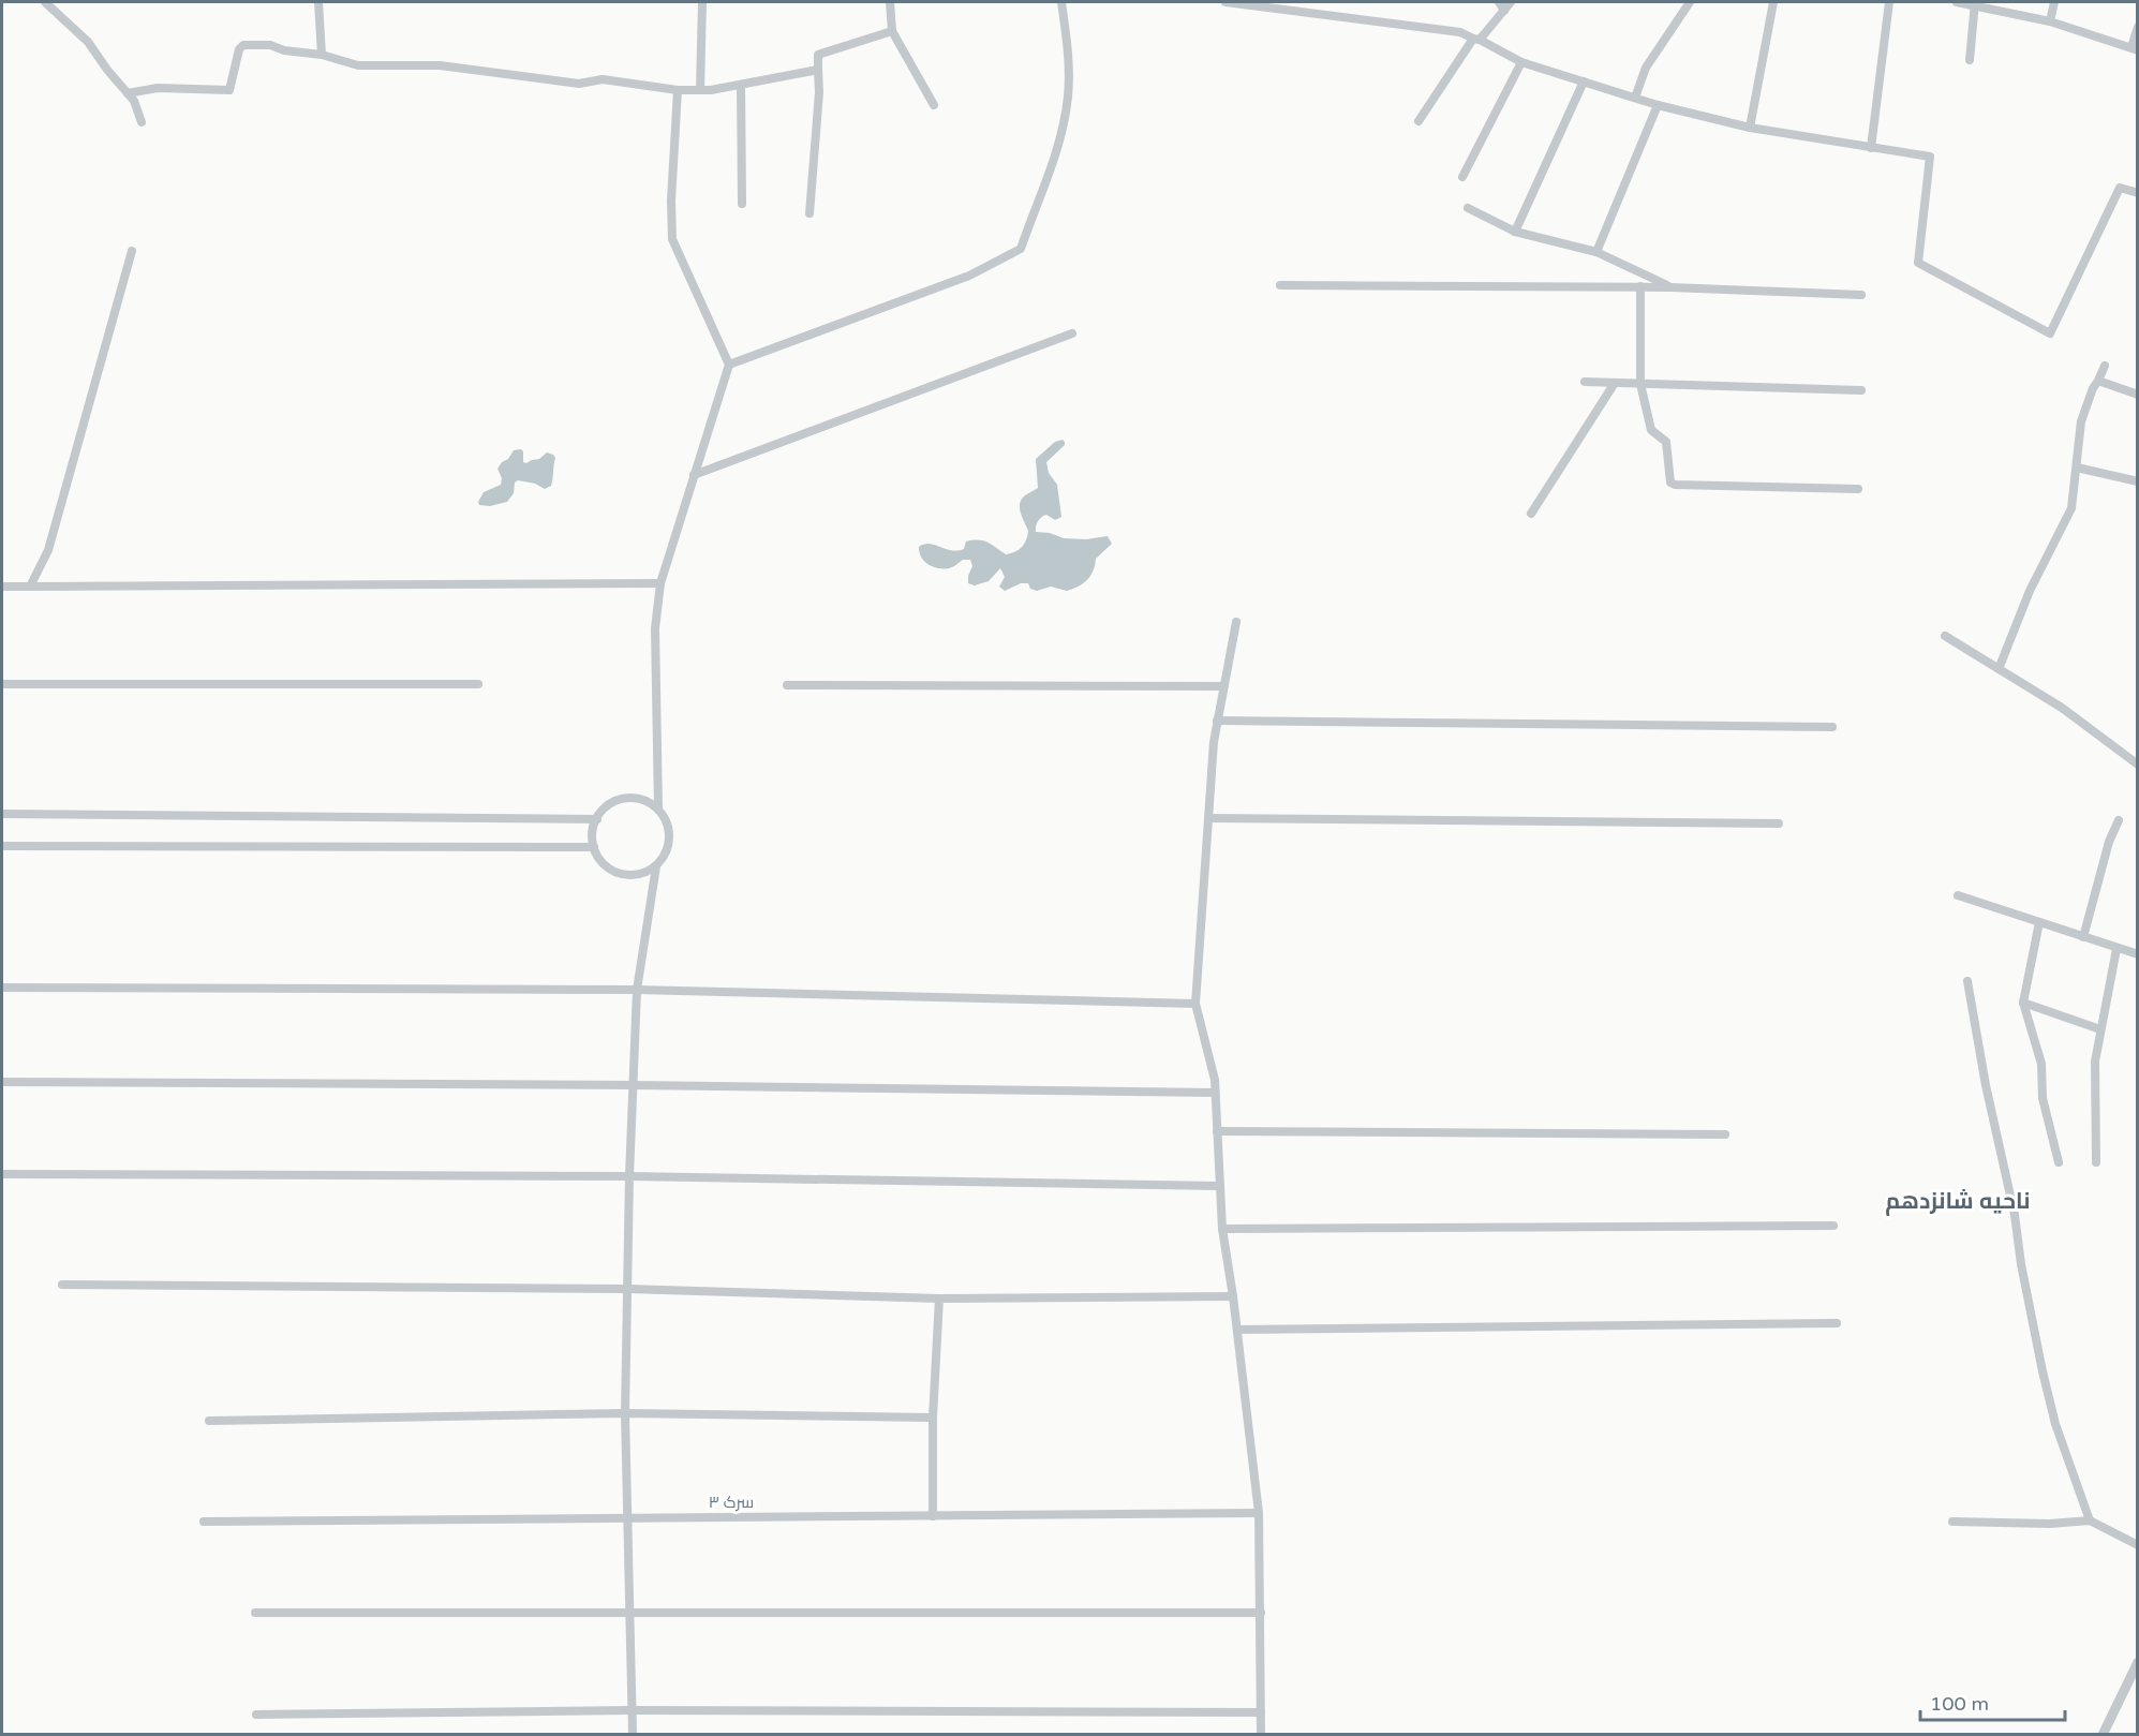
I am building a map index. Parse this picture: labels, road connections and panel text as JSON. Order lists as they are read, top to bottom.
{
  "streets": {
    "street": ["سرک ۳"]
  },
  "districts": ["ناحیه شانزدهم"],
  "scale_bar": "100 m"
}
